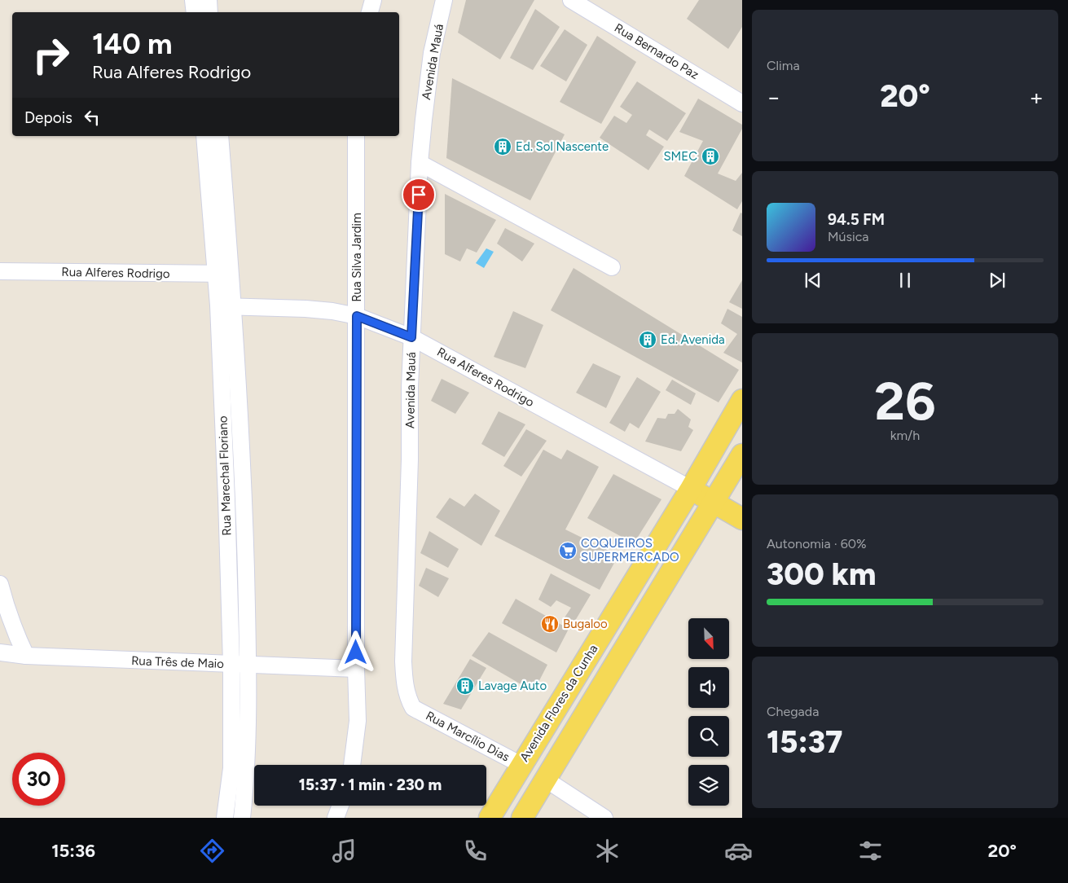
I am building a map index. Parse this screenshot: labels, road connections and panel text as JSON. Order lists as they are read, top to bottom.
{
  "streets": {
    "main road": ["Avenida Flores da Cunha"],
    "street": [
      "Rua Bernardo Paz",
      "Avenida Mauá",
      "Rua Silva Jardim",
      "Rua Alferes Rodrigo",
      "Rua Marechal Floriano",
      "Rua Três de Maio",
      "Rua Marcílio Dias"
    ]
  },
  "crossings": [
    ["Avenida Mauá", "Rua Alferes Rodrigo"],
    ["Avenida Mauá", "Rua Marcílio Dias"],
    ["Rua Silva Jardim", "Rua Alferes Rodrigo"],
    ["Rua Silva Jardim", "Rua Três de Maio"],
    ["Rua Alferes Rodrigo", "Rua Marechal Floriano"],
    ["Rua Alferes Rodrigo", "Avenida Flores da Cunha"],
    ["Rua Marechal Floriano", "Rua Três de Maio"],
    ["Avenida Flores da Cunha", "Rua Marcílio Dias"]
  ],
  "places": {
    "building": [
      "Ed. Sol Nascente",
      "SMEC",
      "Ed. Avenida",
      "Lavage Auto"
    ],
    "supermarket": ["COQUEIROS SUPERMERCADO"],
    "restaurant": ["Bugaloo"]
  },
  "north": "bottom right",
  "page": {
    "tile": [
      "Clima",
      ["26", "km/h"],
      ["Autonomia · 60%", "300 km"],
      ["Chegada", "15:37"]
    ],
    "turn": ["140 m", "Rua Alferes Rodrigo"],
    "heat": ["−", "20°", "+"],
    "then": "Depois",
    "song": ["94.5 FM", "Música"],
    "limit": "30",
    "trip": "15:37 · 1 min · 230 m",
    "tabs": ["15:36", "20°"]
  }
}
